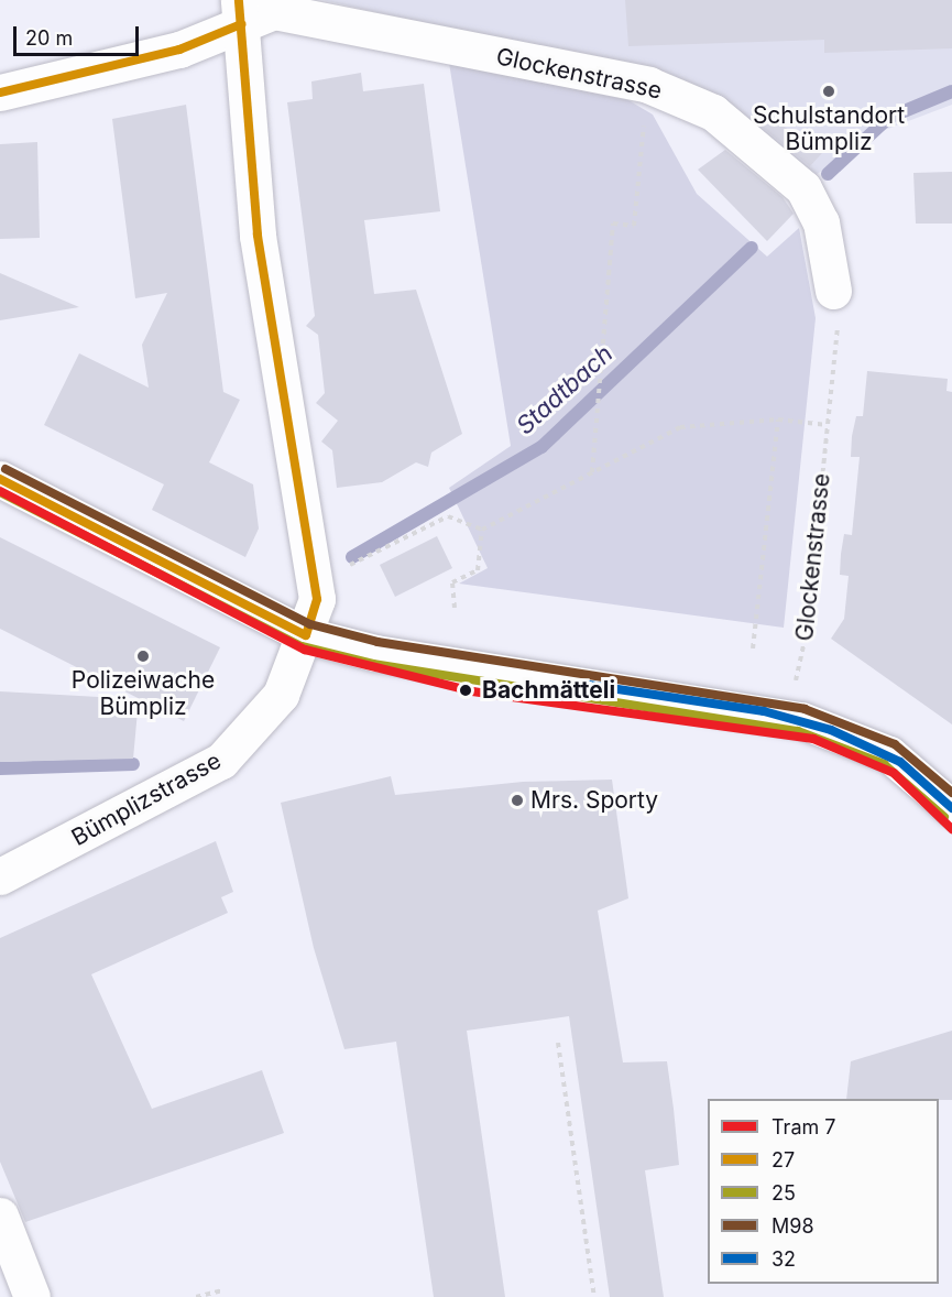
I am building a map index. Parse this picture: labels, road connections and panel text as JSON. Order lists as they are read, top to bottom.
{
  "streets": {
    "street": ["Glockenstrasse", "Bümplizstrasse"]
  },
  "crossings": [
    ["Glockenstrasse", "Bümplizstrasse"]
  ],
  "water": ["Stadtbach"],
  "places": [
    "Schulstandort Bümpliz",
    "Polizeiwache Bümpliz",
    "Bachmätteli",
    "Mrs. Sporty"
  ],
  "lines": [
    "transit line 27",
    "transit line M98",
    "tram line 7",
    "transit line 25",
    "transit line 32"
  ],
  "legend": [
    "Tram 7",
    "27",
    "25",
    "M98",
    "32"
  ],
  "scale_bar": "20 m"
}
